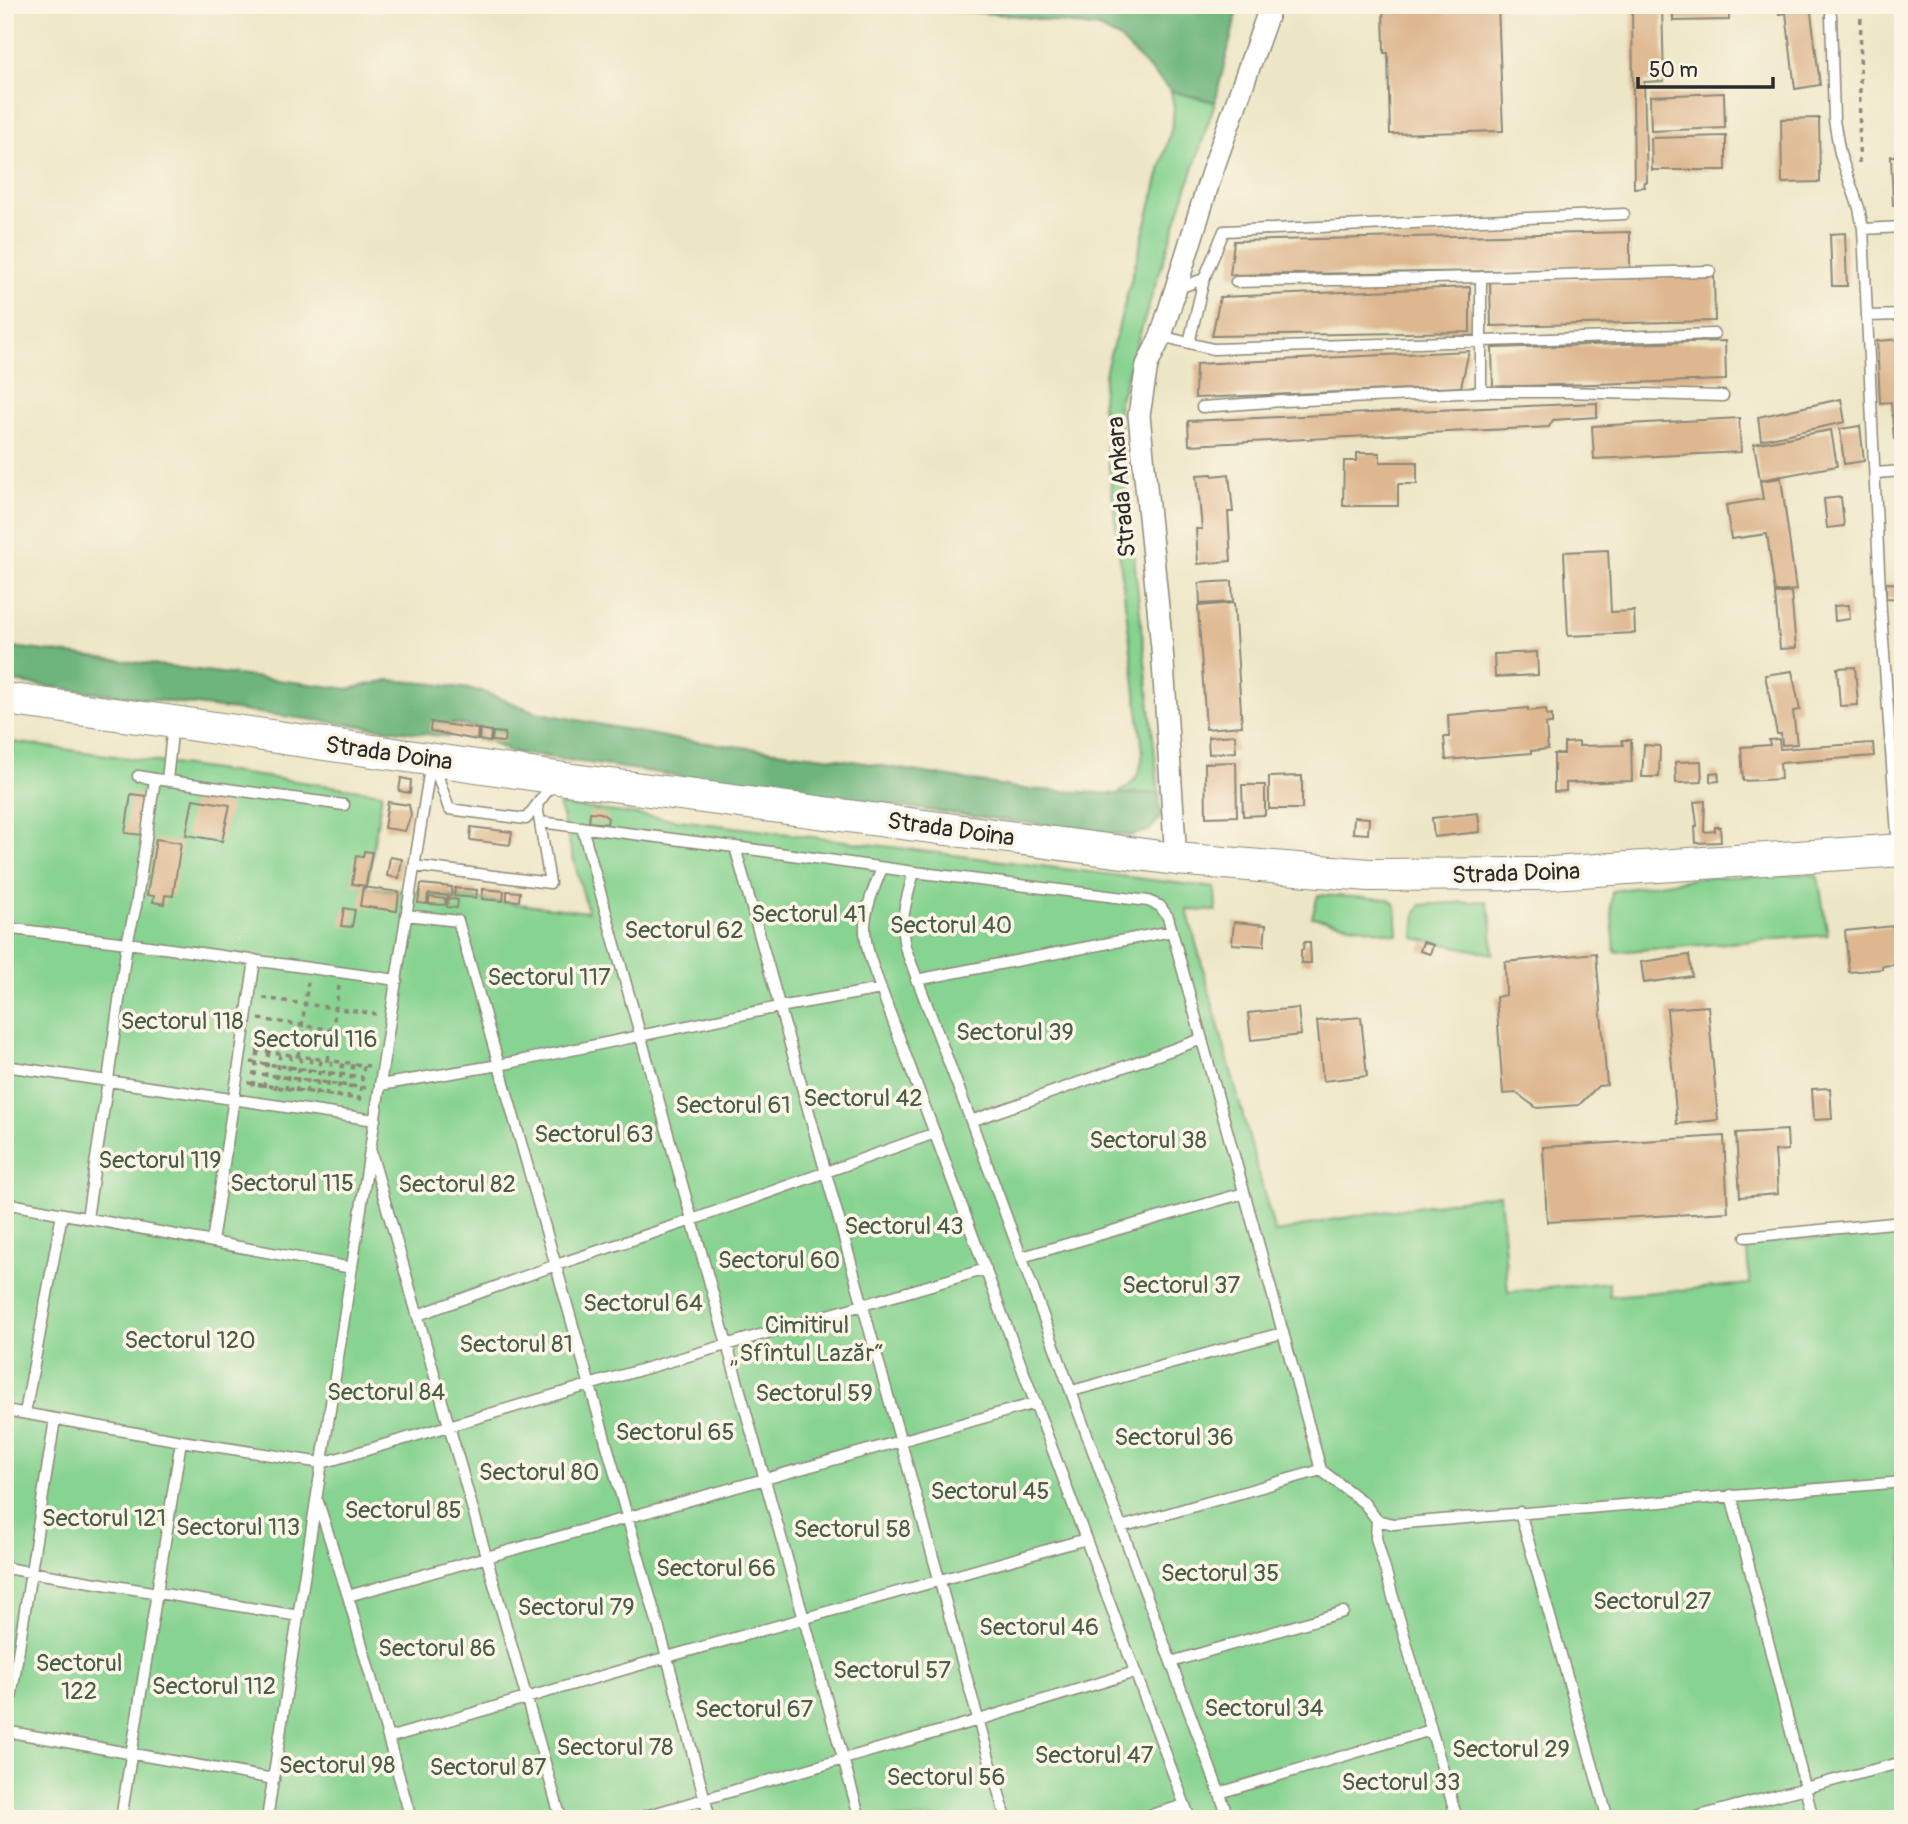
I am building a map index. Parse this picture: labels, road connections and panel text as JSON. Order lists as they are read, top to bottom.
{
  "streets": {
    "main road": ["Strada Doina"],
    "street": ["Strada Ankara"]
  },
  "crossings": [
    ["Strada Ankara", "Strada Doina"]
  ],
  "parks": [
    "Sectorul 41",
    "Sectorul 40",
    "Sectorul 62",
    "Sectorul 117",
    "Sectorul 118",
    "Sectorul 39",
    "Sectorul 116",
    "Sectorul 42",
    "Sectorul 61",
    "Sectorul 63",
    "Sectorul 38",
    "Sectorul 119",
    "Sectorul 115",
    "Sectorul 82",
    "Sectorul 43",
    "Sectorul 60",
    "Sectorul 37",
    "Sectorul 64",
    "Cimitirul „Sfîntul Lazăr“",
    "Sectorul 120",
    "Sectorul 81",
    "Sectorul 84",
    "Sectorul 59",
    "Sectorul 65",
    "Sectorul 36",
    "Sectorul 80",
    "Sectorul 45",
    "Sectorul 85",
    "Sectorul 121",
    "Sectorul 113",
    "Sectorul 58",
    "Sectorul 66",
    "Sectorul 35",
    "Sectorul 27",
    "Sectorul 79",
    "Sectorul 46",
    "Sectorul 86",
    "Sectorul 122",
    "Sectorul 57",
    "Sectorul 112",
    "Sectorul 34",
    "Sectorul 67",
    "Sectorul 78",
    "Sectorul 29",
    "Sectorul 47",
    "Sectorul 98",
    "Sectorul 87",
    "Sectorul 56",
    "Sectorul 33"
  ],
  "scale_bar": "50 m"
}
